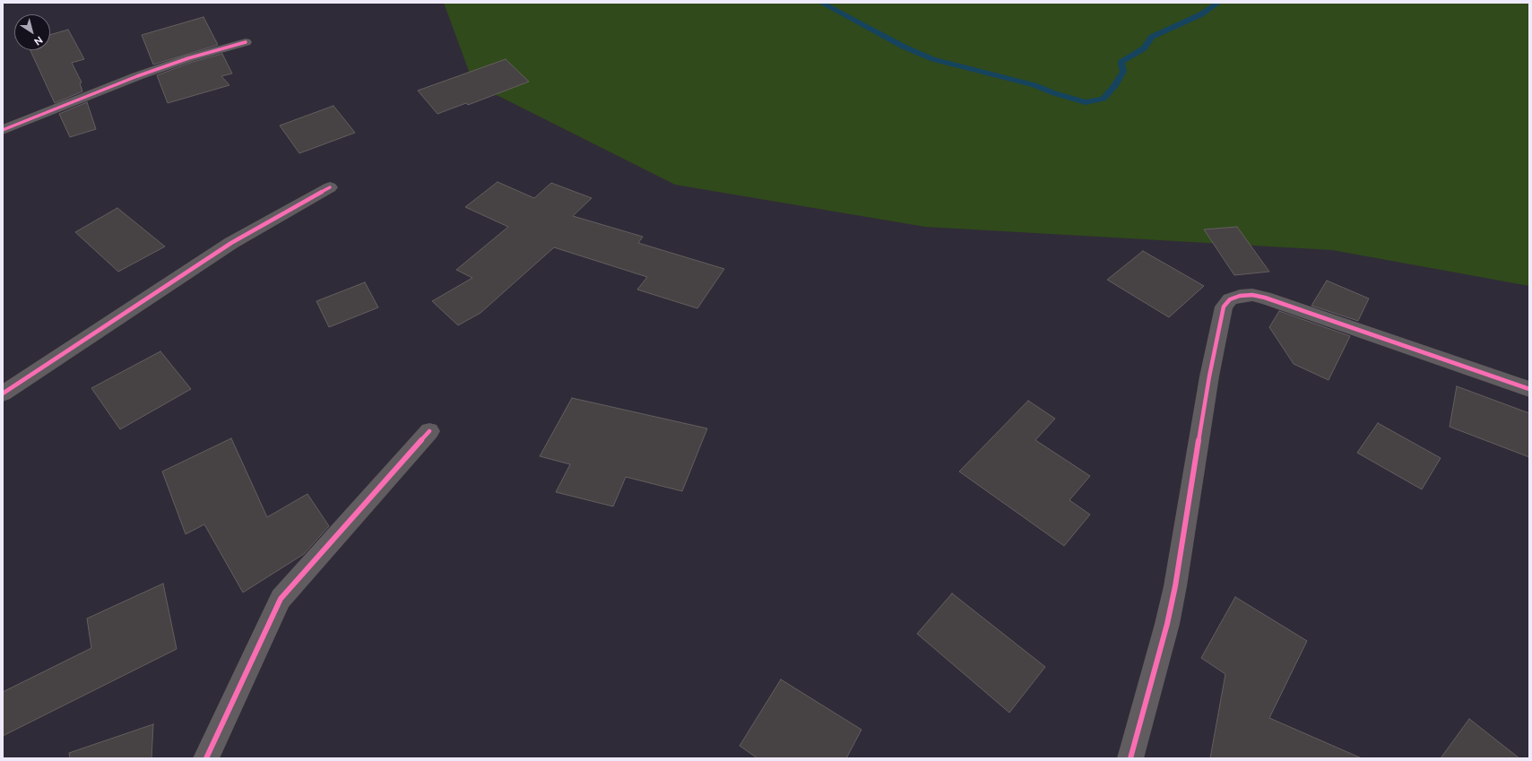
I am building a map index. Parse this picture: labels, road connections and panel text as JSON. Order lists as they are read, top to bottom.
{
  "north": "bottom right"
}
